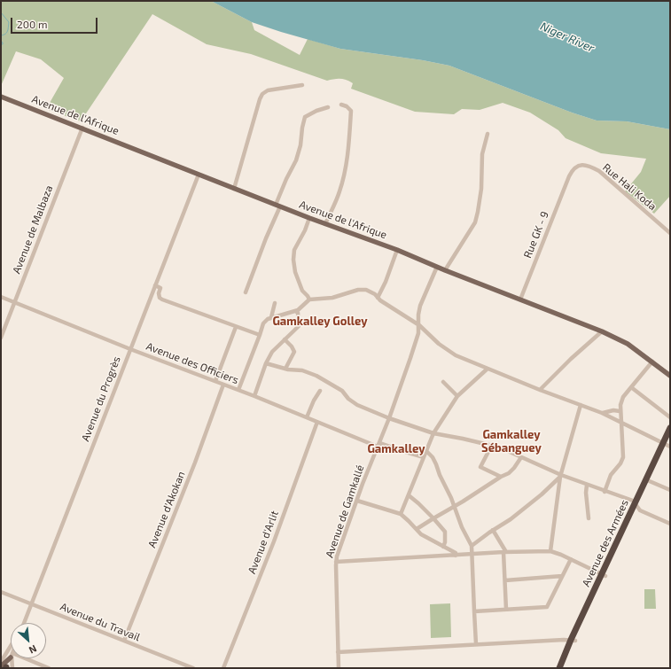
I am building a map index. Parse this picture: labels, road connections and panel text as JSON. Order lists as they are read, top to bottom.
{
  "streets": {
    "highway": ["Avenue des Armées"],
    "main road": ["Avenue de l'Afrique"],
    "street": [
      "Rue Hali Koda",
      "Avenue de Malbaza",
      "Rue GK - 9",
      "Avenue des Officiers",
      "Avenue du Progrès",
      "Avenue d'Akokan",
      "Avenue de Gamkallé",
      "Avenue d'Arlit",
      "Avenue du Travail"
    ]
  },
  "crossings": [
    ["Avenue de l'Afrique", "Avenue de Malbaza"],
    ["Avenue de l'Afrique", "Rue GK - 9"],
    ["Avenue de l'Afrique", "Avenue du Progrès"],
    ["Avenue de l'Afrique", "Avenue de Gamkallé"],
    ["Rue Hali Koda", "Rue GK - 9"],
    ["Avenue de Malbaza", "Avenue des Officiers"],
    ["Avenue des Officiers", "Avenue du Progrès"],
    ["Avenue des Officiers", "Avenue d'Akokan"],
    ["Avenue des Officiers", "Avenue de Gamkallé"],
    ["Avenue des Officiers", "Avenue d'Arlit"],
    ["Avenue du Progrès", "Avenue du Travail"],
    ["Avenue d'Akokan", "Avenue du Travail"]
  ],
  "districts": ["Gamkalley Golley", "Gamkalley Sébanguey", "Gamkalley"],
  "water": ["Niger River"],
  "scale_bar": "200 m",
  "north": "bottom right"
}
